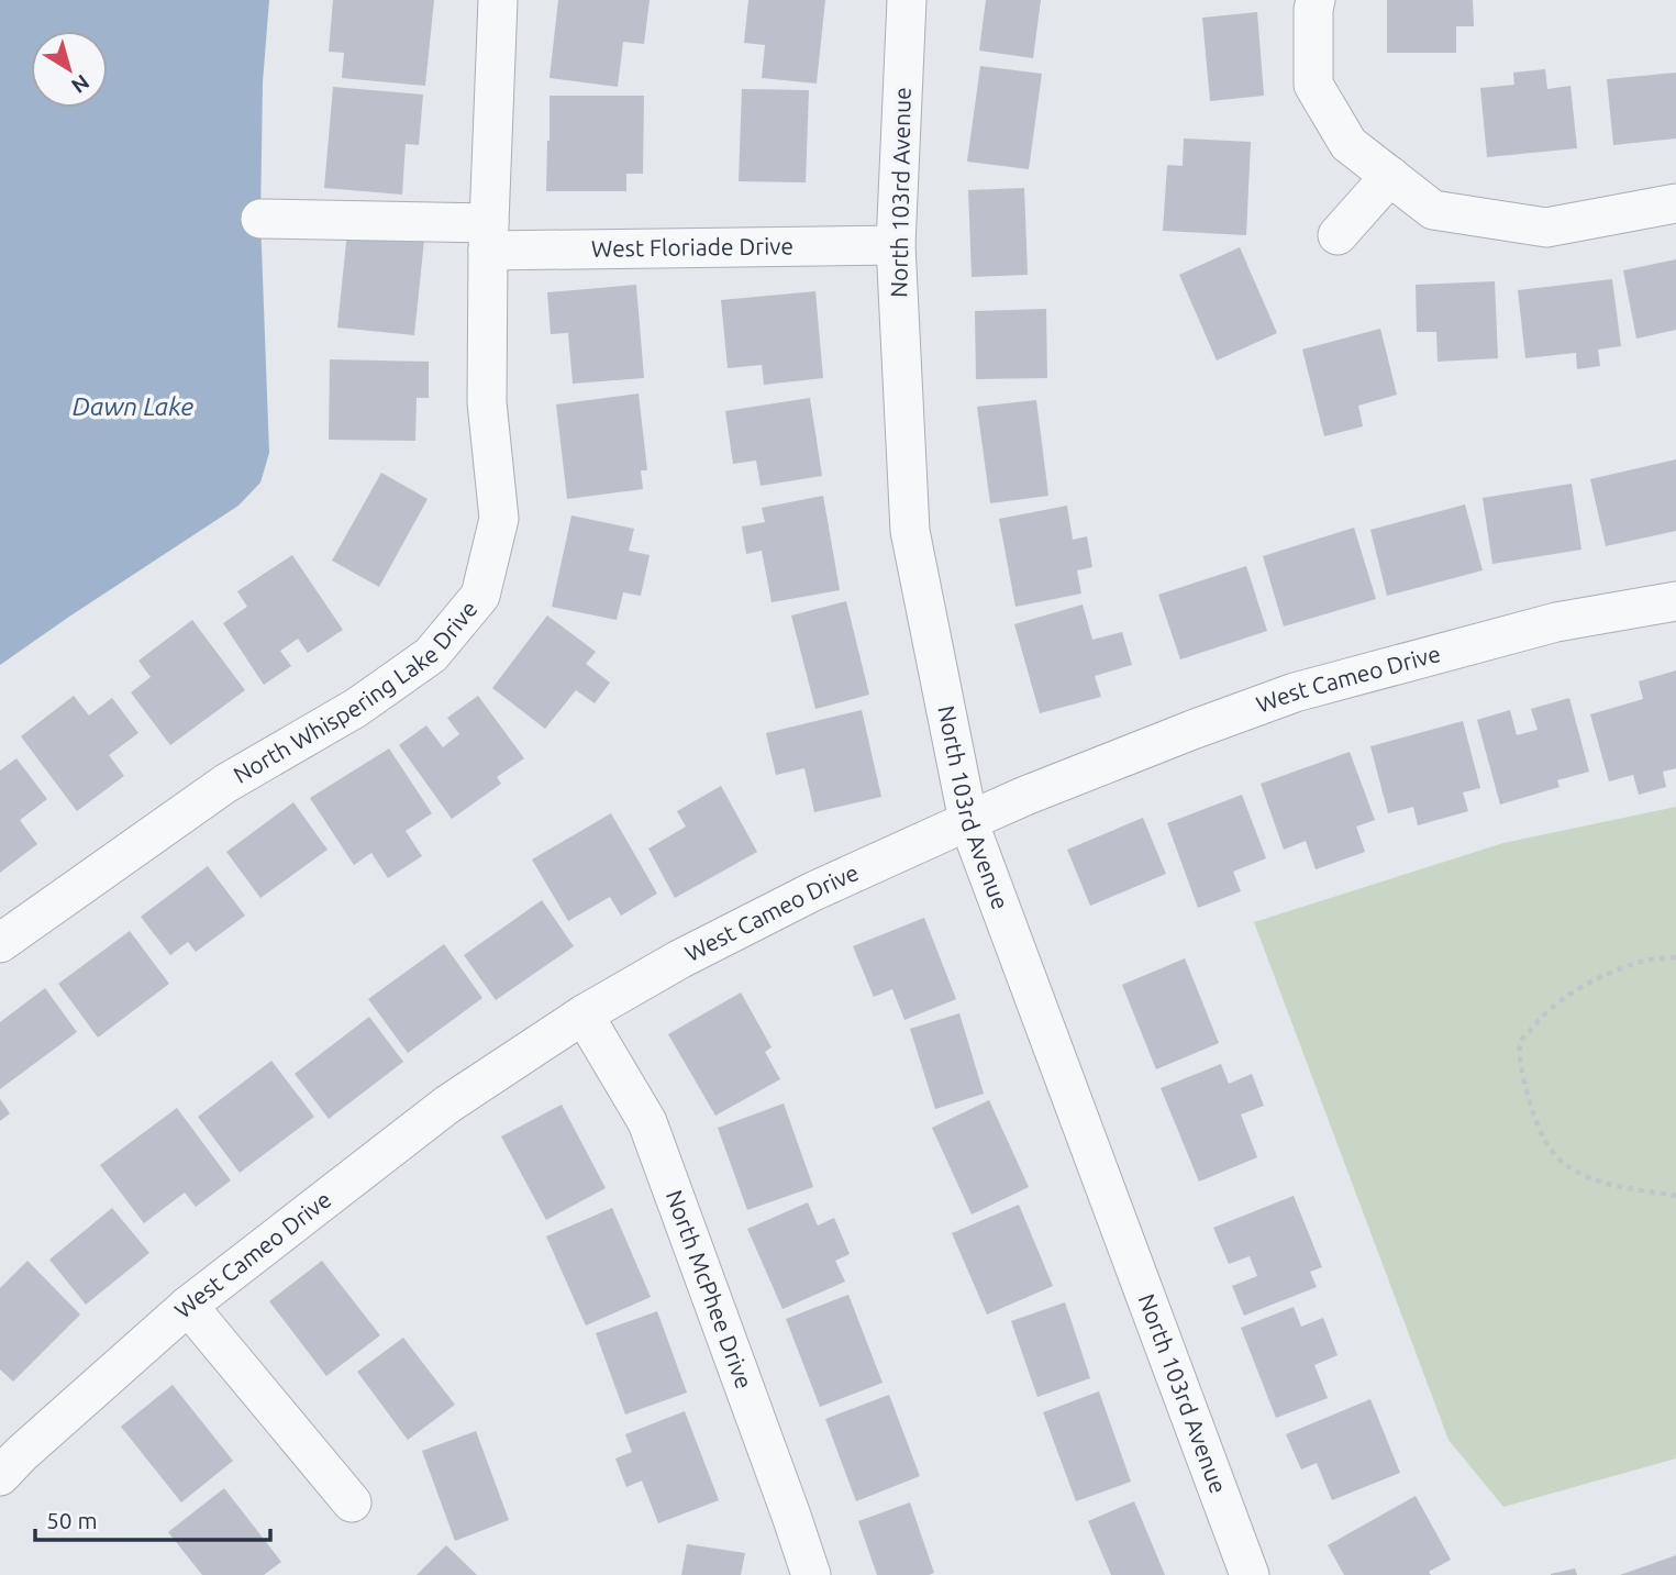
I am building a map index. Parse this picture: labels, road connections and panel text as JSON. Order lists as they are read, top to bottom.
{
  "streets": {
    "street": [
      "North 103rd Avenue",
      "West Floriade Drive",
      "West Cameo Drive",
      "North Whispering Lake Drive",
      "North McPhee Drive"
    ]
  },
  "crossings": [
    ["North 103rd Avenue", "West Floriade Drive"],
    ["North 103rd Avenue", "West Cameo Drive"],
    ["West Floriade Drive", "North Whispering Lake Drive"],
    ["West Cameo Drive", "North McPhee Drive"]
  ],
  "water": ["Dawn Lake"],
  "scale_bar": "50 m",
  "north": "bottom right"
}
